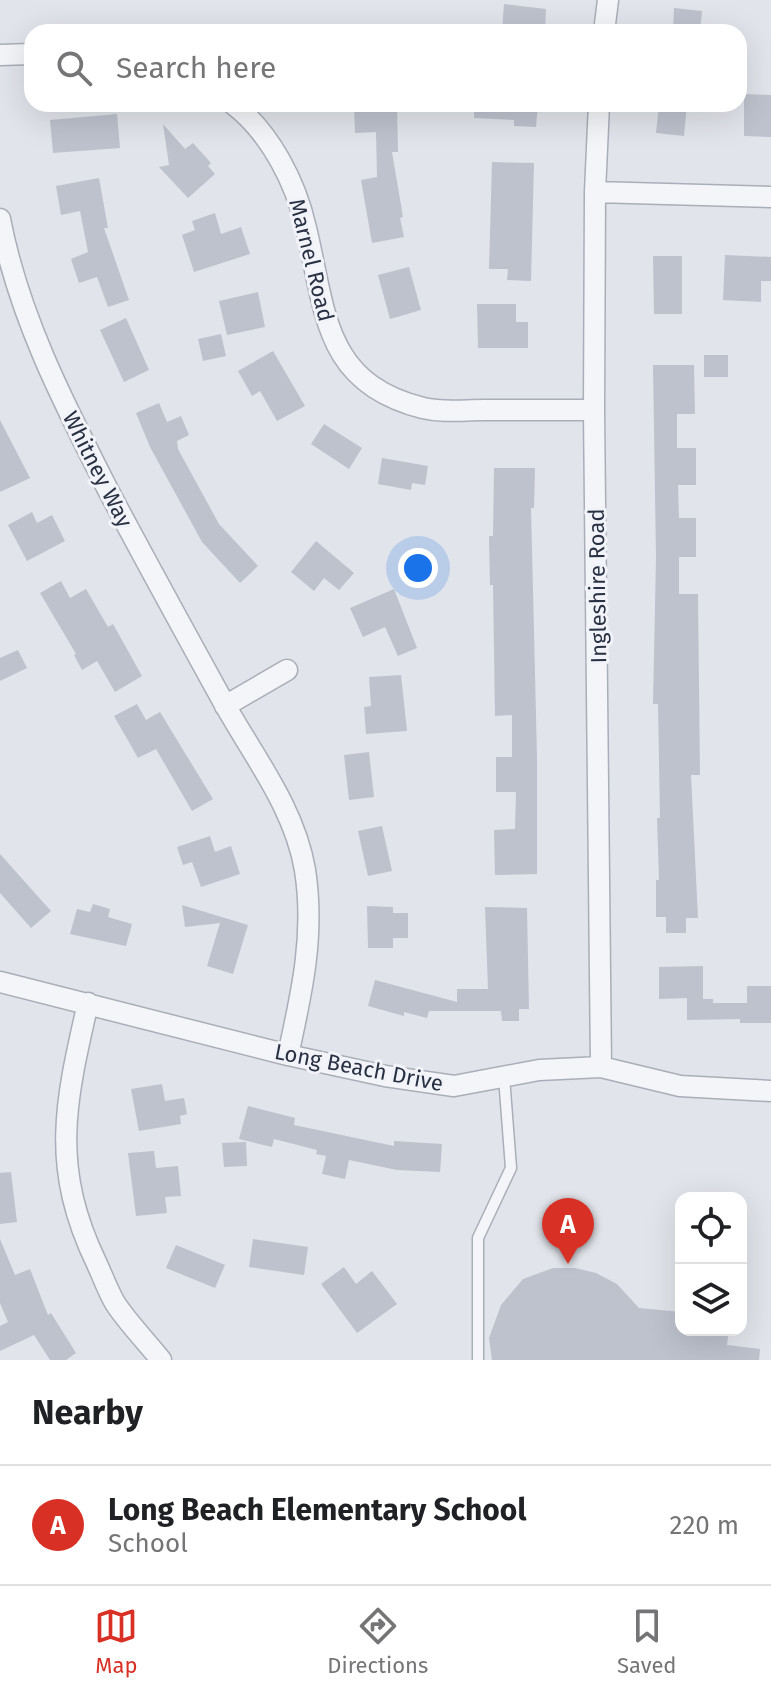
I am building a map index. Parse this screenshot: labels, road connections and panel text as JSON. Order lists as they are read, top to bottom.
{
  "streets": {
    "street": [
      "Marnel Road",
      "Whitney Way",
      "Ingleshire Road",
      "Long Beach Drive"
    ]
  },
  "crossings": [
    ["Marnel Road", "Ingleshire Road"],
    ["Whitney Way", "Long Beach Drive"],
    ["Ingleshire Road", "Long Beach Drive"]
  ],
  "page": {
    "search": "Search here",
    "pins": "A",
    "heading": "Nearby",
    "list": [
      {
        "mark": "A",
        "name": "Long Beach Elementary School",
        "note": "School",
        "value": "220 m"
      }
    ],
    "nav": ["Map", "Directions", "Saved"]
  }
}
